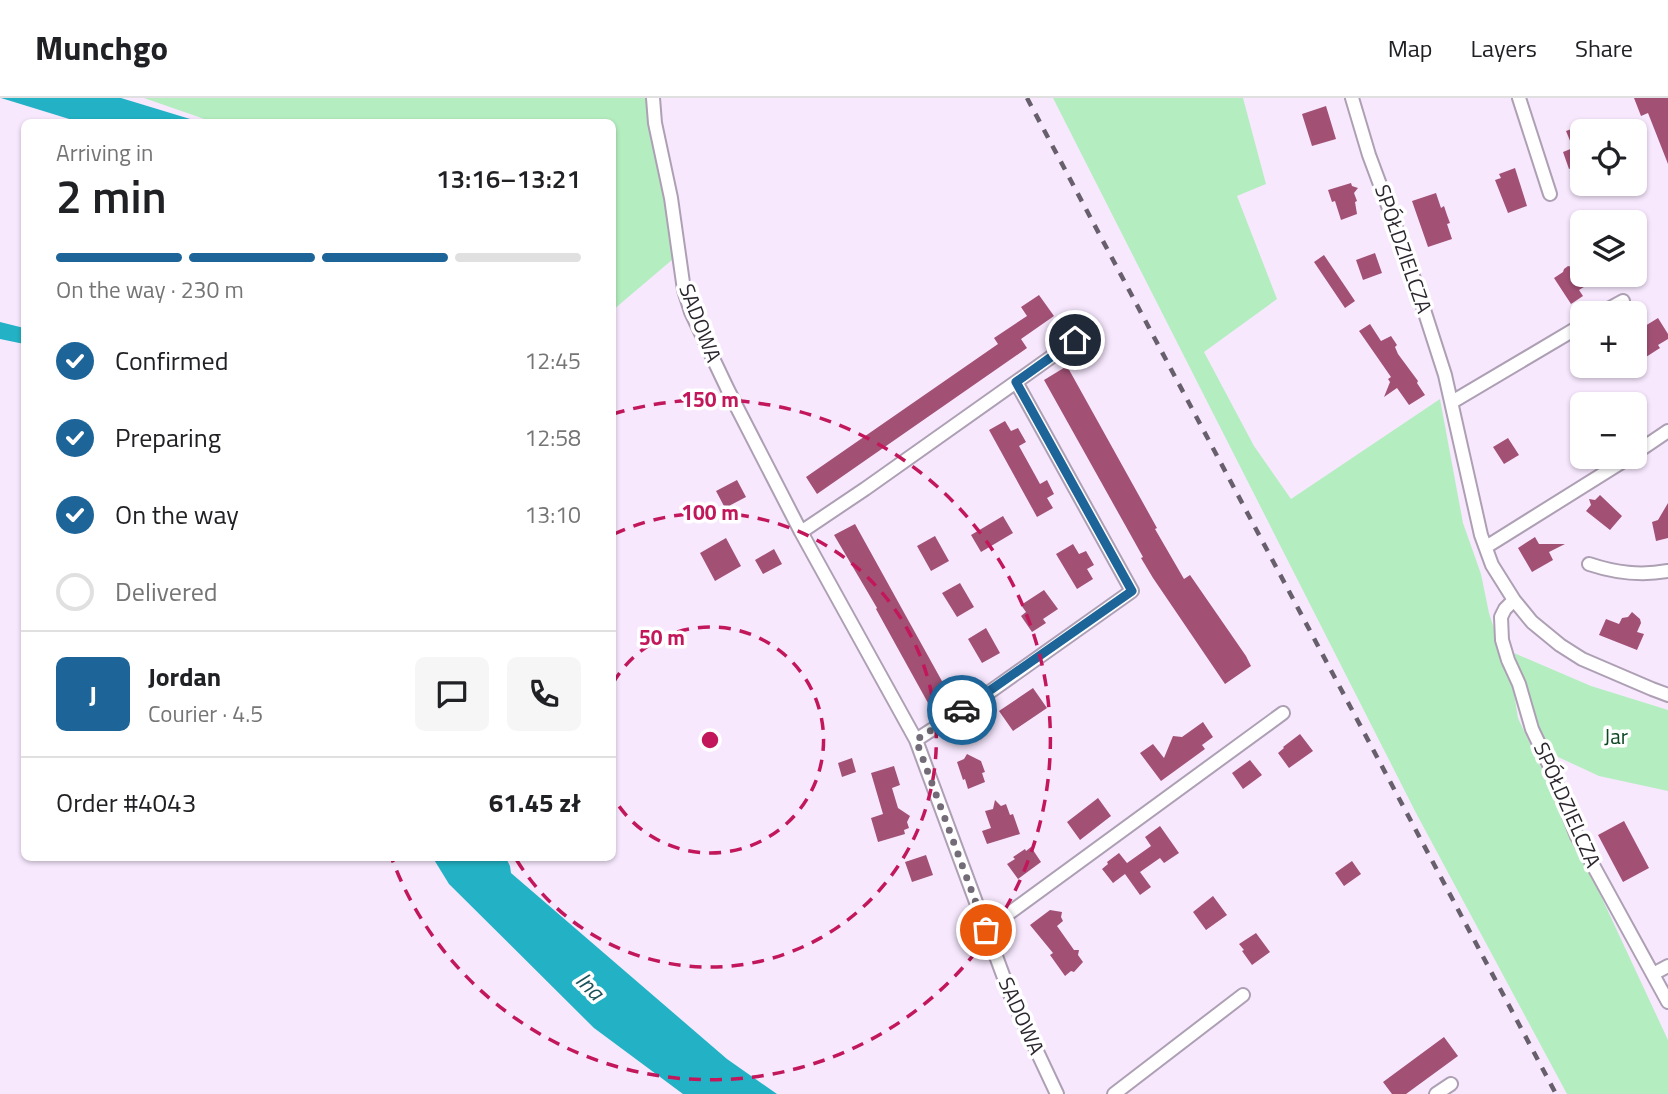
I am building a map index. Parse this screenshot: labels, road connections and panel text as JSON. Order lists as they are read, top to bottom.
{
  "streets": {
    "street": ["SPÓŁDZIELCZA", "SADOWA"]
  },
  "water": ["Ina"],
  "parks": ["Jar"],
  "page": {
    "header": "Munchgo",
    "nav": ["Map", "Layers", "Share"],
    "map_buttons": ["+", "−"],
    "heading": ["2 min", "Arriving in", "13:16–13:21"],
    "panel": [
      "Jordan",
      "Courier · 4.5",
      "Order #4043",
      "61.45 zł"
    ],
    "bar": "On the way · 230 m",
    "list": [
      ["Confirmed", "12:45"],
      ["Preparing", "12:58"],
      ["On the way", "13:10"],
      "Delivered"
    ],
    "round": "J"
  },
  "rings": ["150 m", "100 m", "50 m"]
}
